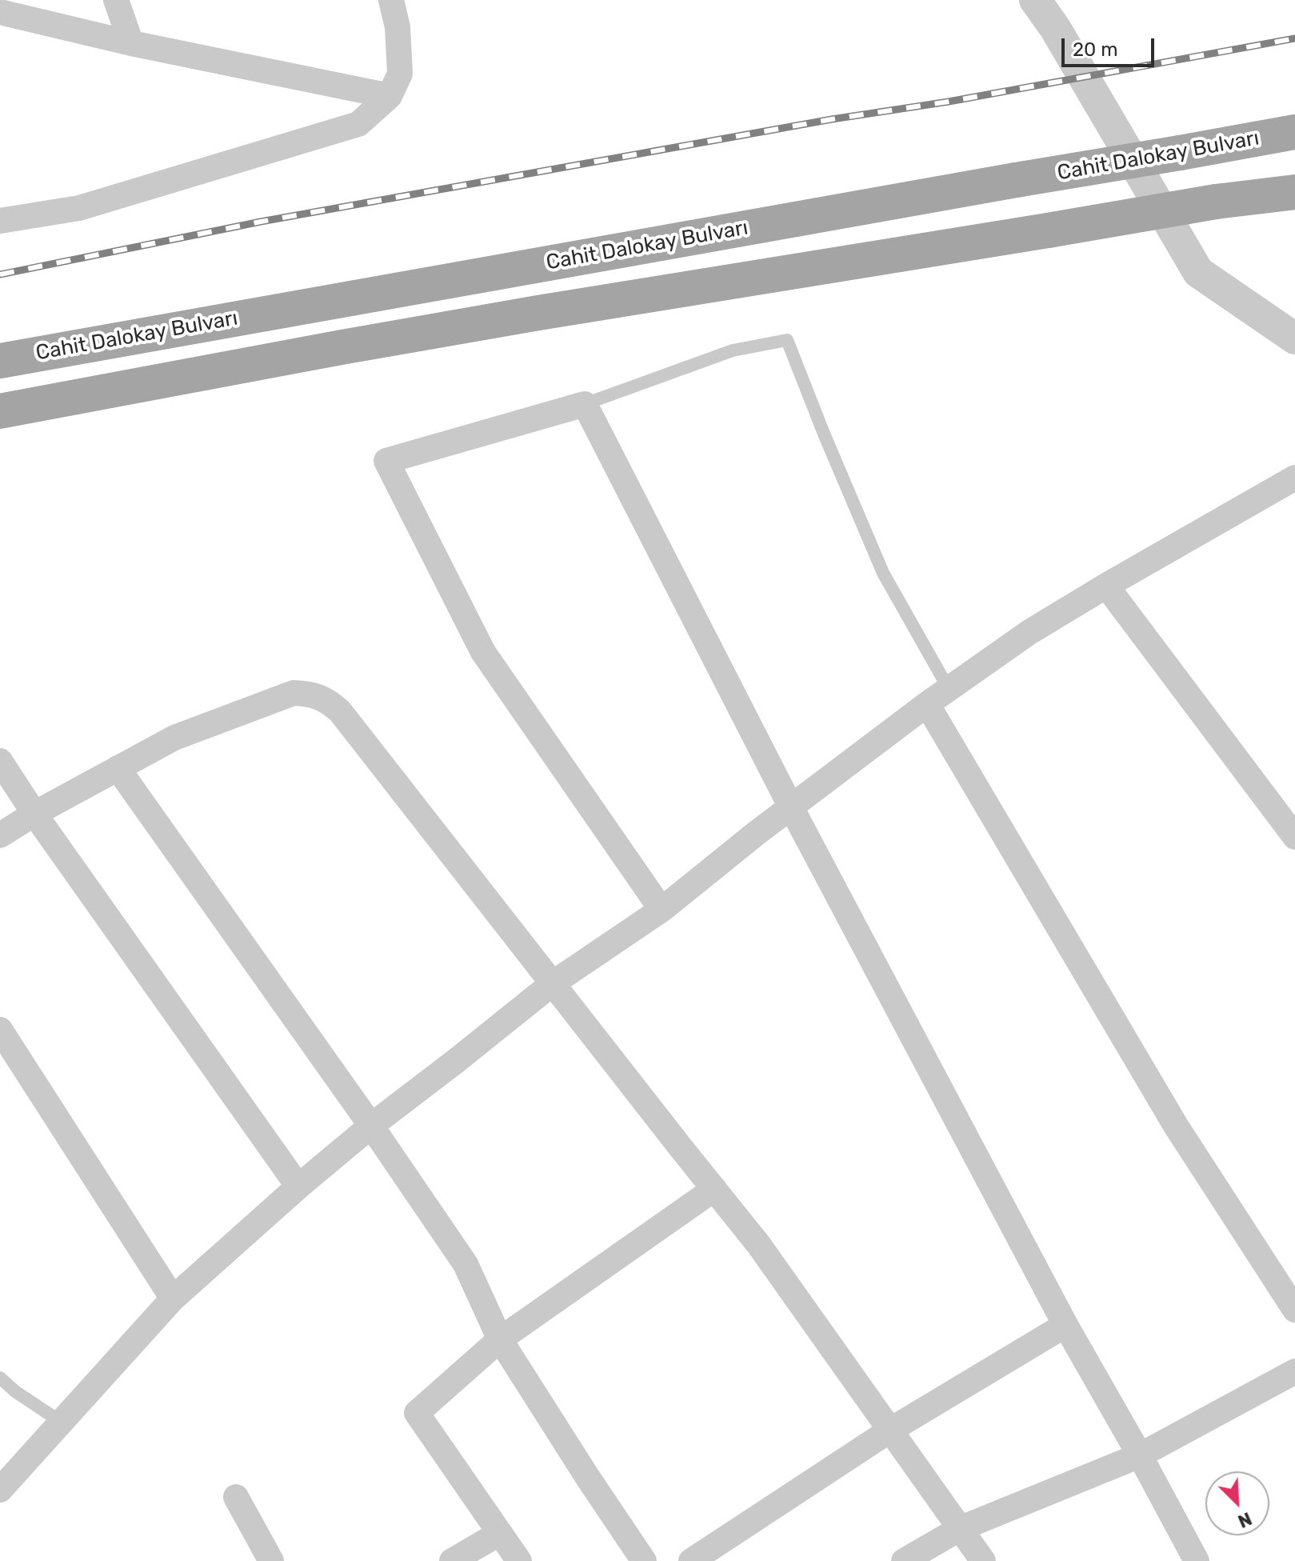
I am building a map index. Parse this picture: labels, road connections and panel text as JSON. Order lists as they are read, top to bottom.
{
  "streets": {
    "main road": ["Cahit Dalokay Bulvarı"]
  },
  "scale_bar": "20 m",
  "north": "bottom right"
}
